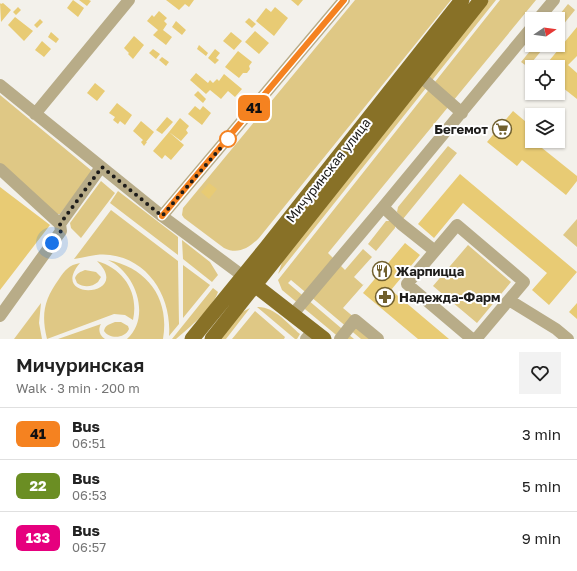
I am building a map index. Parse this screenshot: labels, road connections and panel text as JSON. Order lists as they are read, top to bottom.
{
  "streets": {
    "main road": ["Мичуринская улица"]
  },
  "places": {
    "supermarket": ["Бегемот"],
    "restaurant": ["Жарпицца"],
    "pharmacy": ["Надежда-Фарм"]
  },
  "lines": ["bus line 41"],
  "north": "right",
  "page": {
    "on_map": "41",
    "heading": ["Мичуринская", "Walk · 3 min · 200 m"],
    "list": [
      {
        "mark": "41",
        "name": "Bus",
        "note": "06:51",
        "value": "3 min"
      },
      {
        "mark": "22",
        "name": "Bus",
        "note": "06:53",
        "value": "5 min"
      },
      {
        "mark": "133",
        "name": "Bus",
        "note": "06:57",
        "value": "9 min"
      }
    ]
  }
}
